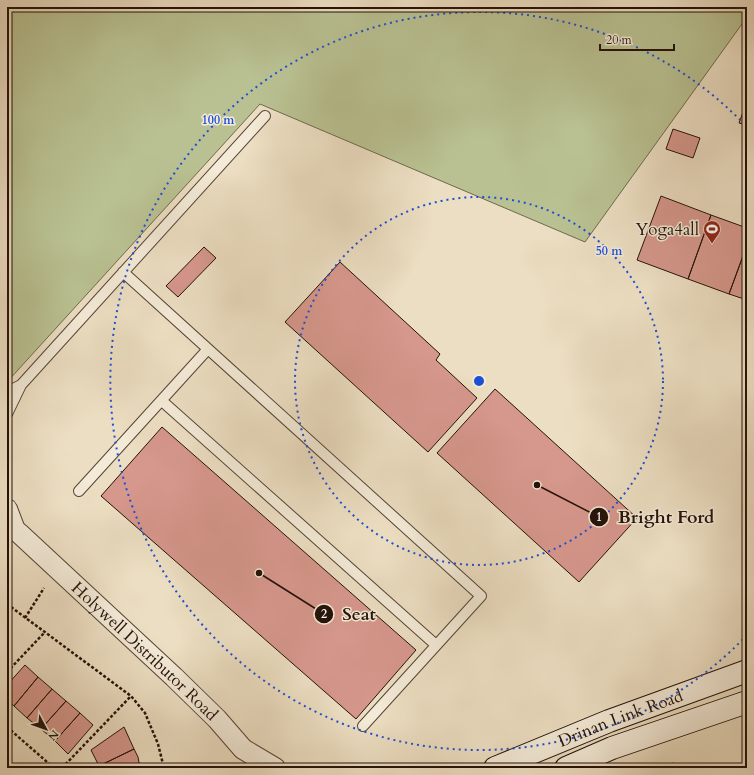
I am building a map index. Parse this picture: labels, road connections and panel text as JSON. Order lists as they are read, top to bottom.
{
  "streets": {
    "main road": ["Drinan Link Road"],
    "street": ["Holywell Distributor Road"]
  },
  "places": {
    "sports": ["Yoga4all"],
    "other": ["Bright Ford", "Seat"]
  },
  "scale_bar": "20 m",
  "north": "bottom right",
  "rings": ["100 m", "50 m"]
}
